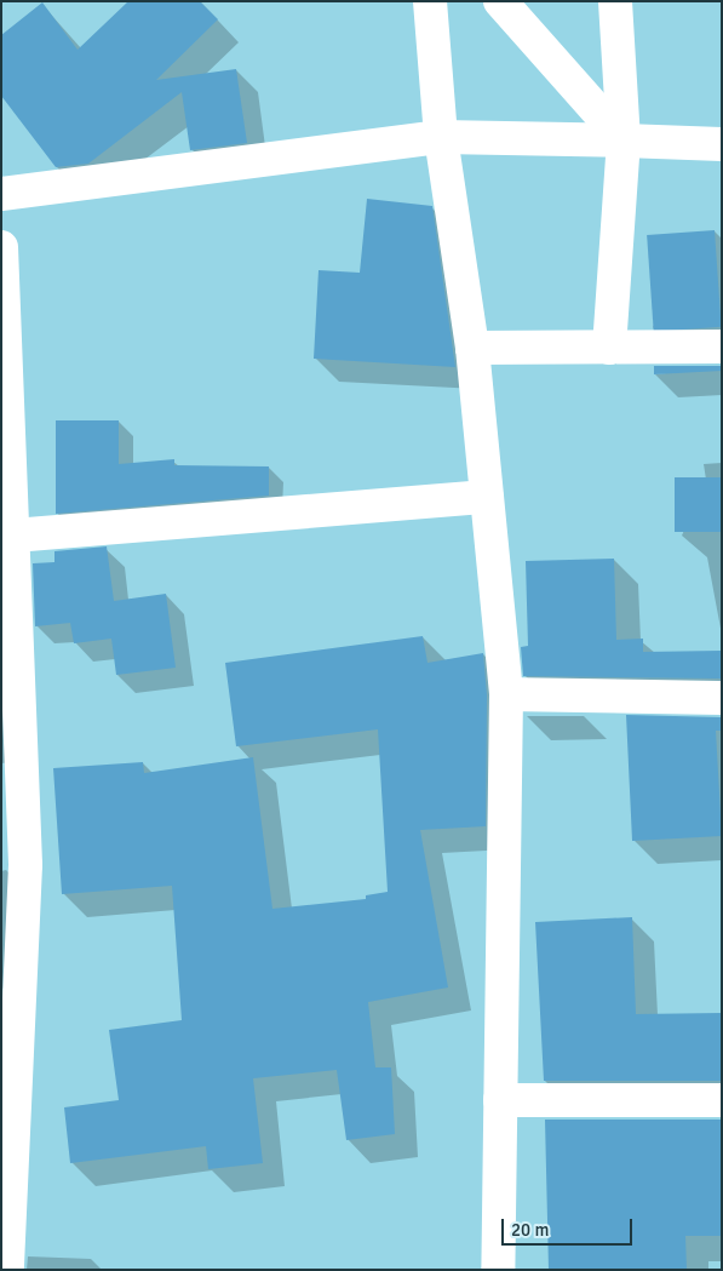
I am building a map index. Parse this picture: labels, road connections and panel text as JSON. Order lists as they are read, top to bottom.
{
  "scale_bar": "20 m"
}
